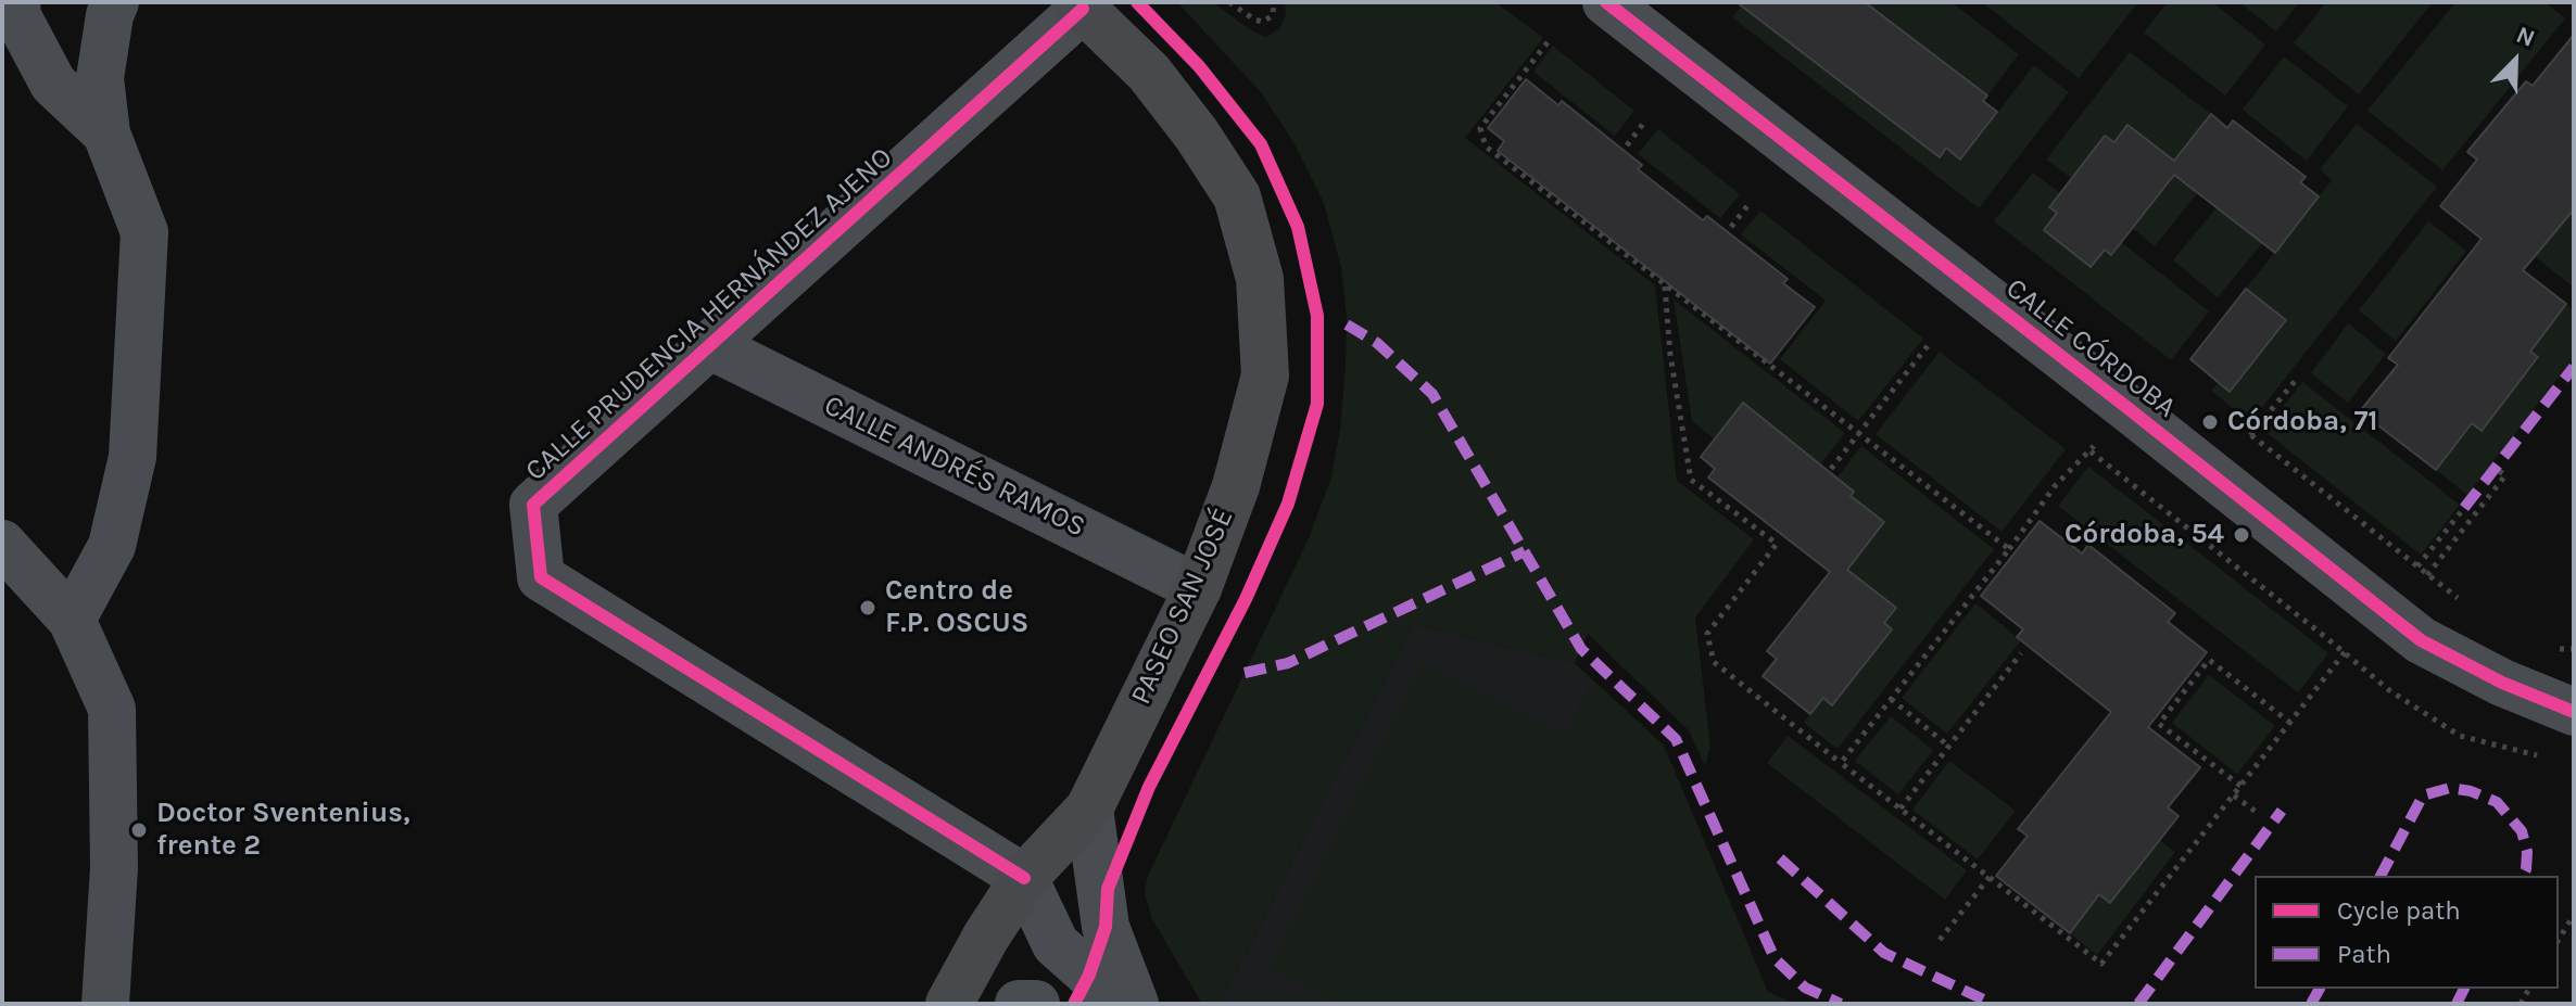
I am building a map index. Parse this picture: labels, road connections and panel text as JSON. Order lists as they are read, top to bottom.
{
  "streets": {
    "street": [
      "CALLE PRUDENCIA HERNÁNDEZ AJENO",
      "CALLE CÓRDOBA",
      "CALLE ANDRÉS RAMOS",
      "PASEO SAN JOSÉ"
    ]
  },
  "crossings": [
    ["CALLE PRUDENCIA HERNÁNDEZ AJENO", "CALLE ANDRÉS RAMOS"],
    ["CALLE PRUDENCIA HERNÁNDEZ AJENO", "PASEO SAN JOSÉ"],
    ["CALLE ANDRÉS RAMOS", "PASEO SAN JOSÉ"]
  ],
  "places": [
    "Córdoba, 71",
    "Córdoba, 54",
    "Centro de F.P. OSCUS",
    "Doctor Sventenius, frente 2"
  ],
  "legend": ["Cycle path", "Path"],
  "north": "top right"
}
